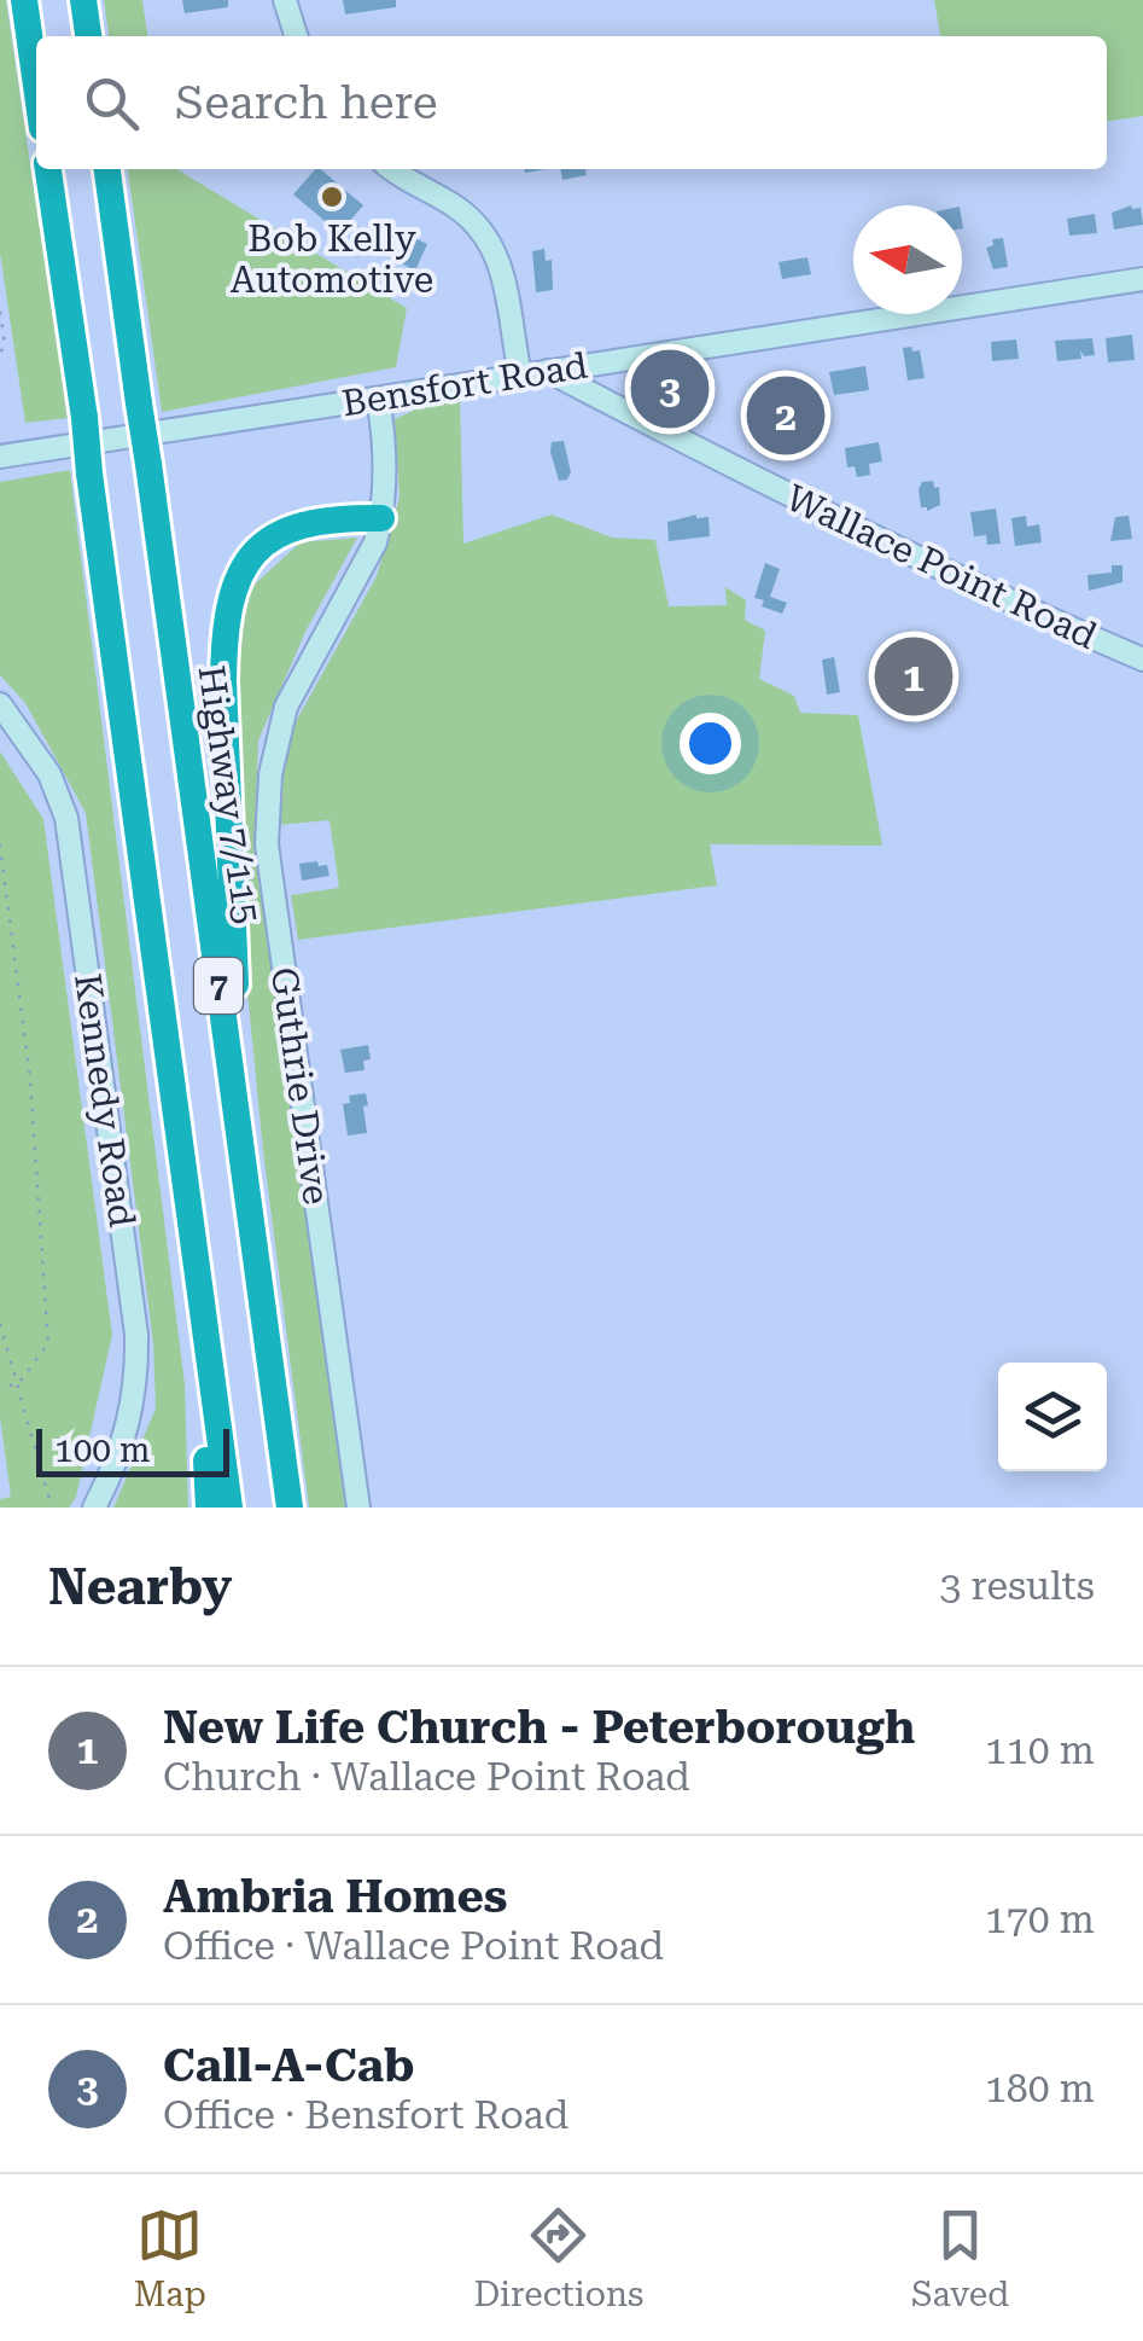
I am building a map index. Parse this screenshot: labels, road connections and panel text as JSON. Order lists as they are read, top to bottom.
{
  "streets": {
    "highway": ["Highway 7/115", "7"],
    "street": [
      "Bensfort Road",
      "Wallace Point Road",
      "Guthrie Drive",
      "Kennedy Road"
    ]
  },
  "crossings": [
    ["Bensfort Road", "Wallace Point Road"],
    ["Bensfort Road", "Guthrie Drive"]
  ],
  "places": ["Bob Kelly Automotive"],
  "scale_bar": "100 m",
  "north": "left",
  "page": {
    "search": "Search here",
    "pins": ["3", "2", "1"],
    "scale": "100 m",
    "heading": ["Nearby", "3 results"],
    "list": [
      {
        "mark": "1",
        "name": "New Life Church - Peterborough",
        "note": "Church · Wallace Point Road",
        "value": "110 m"
      },
      {
        "mark": "2",
        "name": "Ambria Homes",
        "note": "Office · Wallace Point Road",
        "value": "170 m"
      },
      {
        "mark": "3",
        "name": "Call-A-Cab",
        "note": "Office · Bensfort Road",
        "value": "180 m"
      }
    ],
    "nav": ["Map", "Directions", "Saved"]
  }
}
